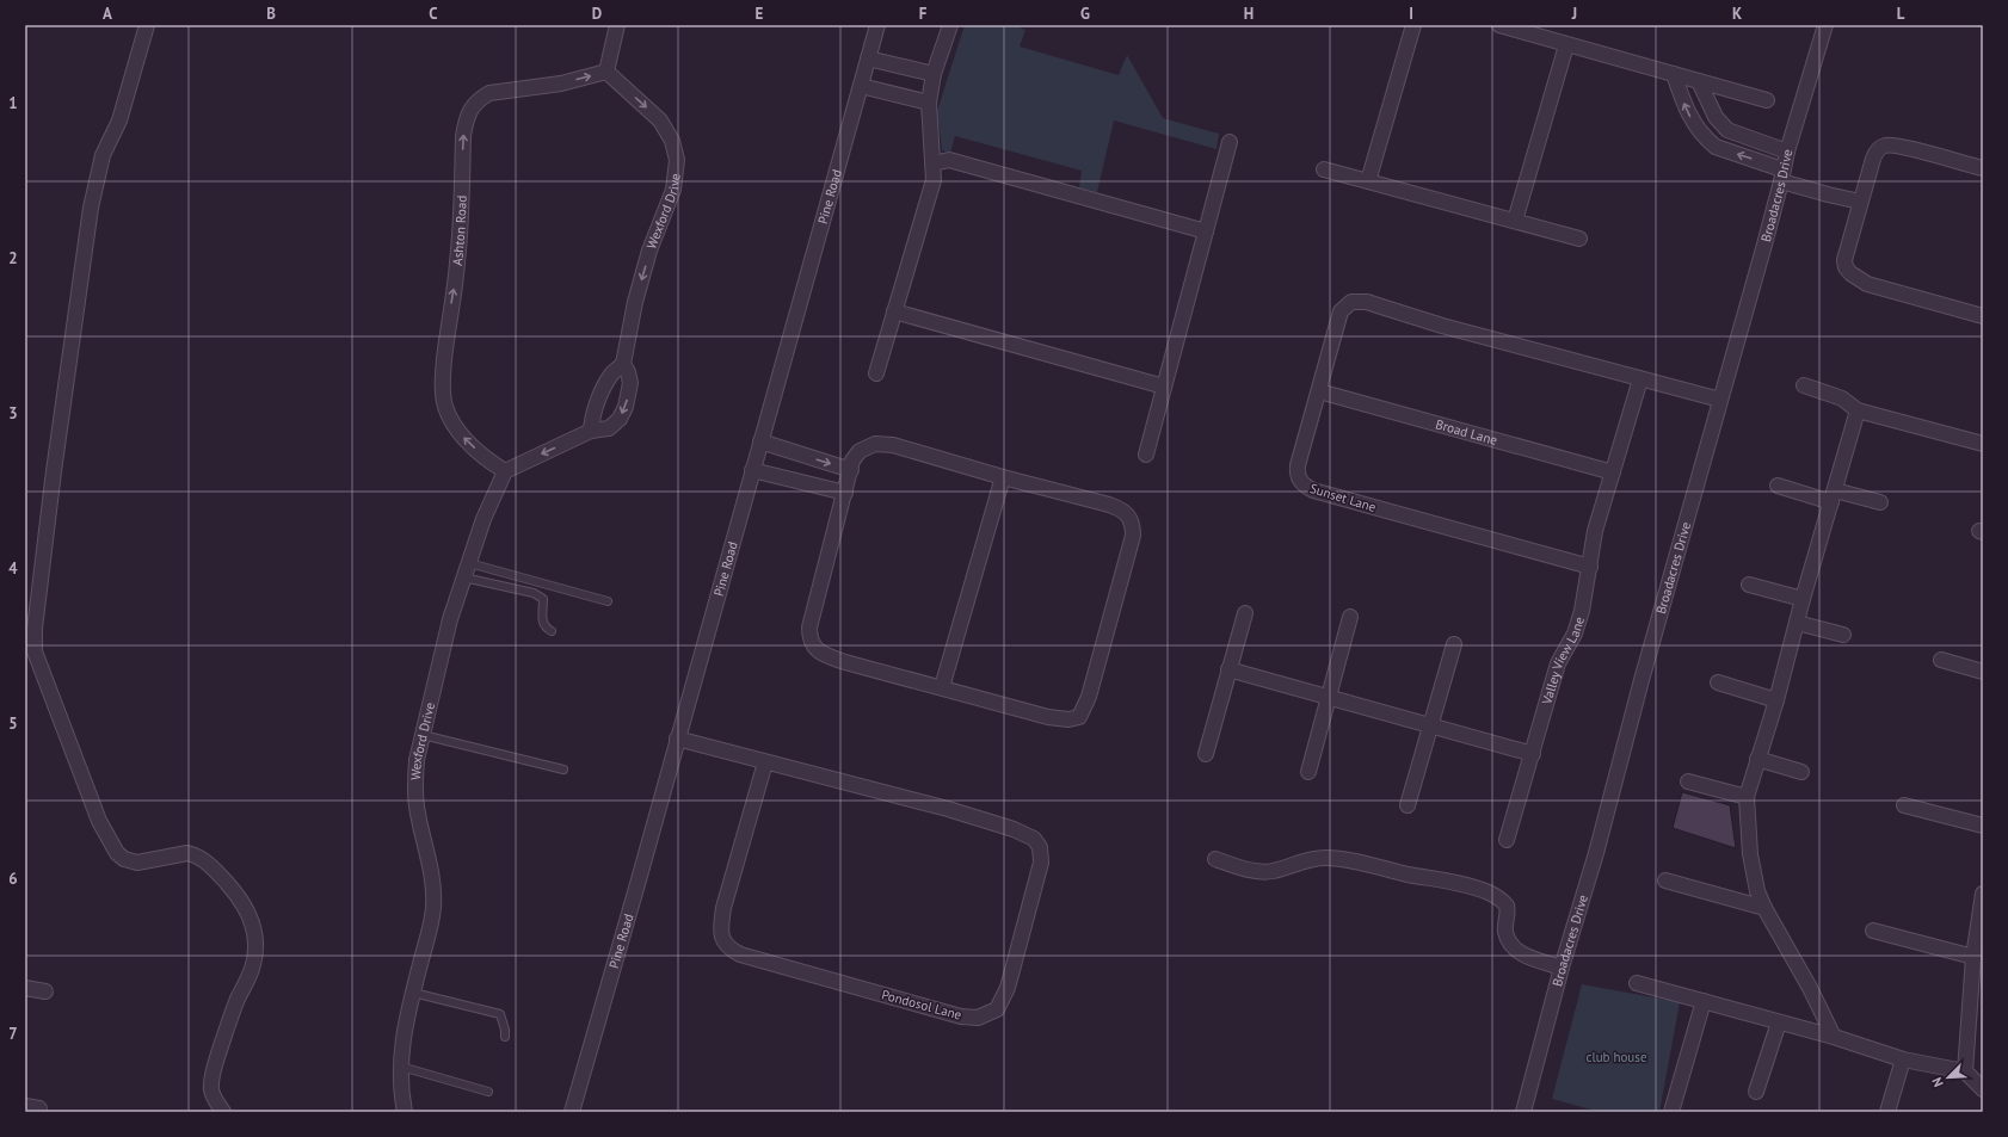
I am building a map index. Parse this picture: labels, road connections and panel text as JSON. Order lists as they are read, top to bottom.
{
  "streets": {
    "street": [
      "Broadacres Drive",
      "Pine Road",
      "Wexford Drive",
      "Ashton Road",
      "Broad Lane",
      "Sunset Lane",
      "Valley View Lane",
      "Pondosol Lane"
    ]
  },
  "crossings": [
    ["Broadacres Drive", "Sunset Lane"],
    ["Pine Road", "Pondosol Lane"],
    ["Wexford Drive", "Ashton Road"],
    ["Broad Lane", "Sunset Lane"],
    ["Sunset Lane", "Valley View Lane"]
  ],
  "one_way": ["Wexford Drive"],
  "parks": ["club house"],
  "north": "bottom left",
  "grid": {
    "columns": [
      "A",
      "B",
      "C",
      "D",
      "E",
      "F",
      "G",
      "H",
      "I",
      "J",
      "K",
      "L"
    ],
    "rows": [
      "1",
      "2",
      "3",
      "4",
      "5",
      "6",
      "7"
    ]
  }
}
